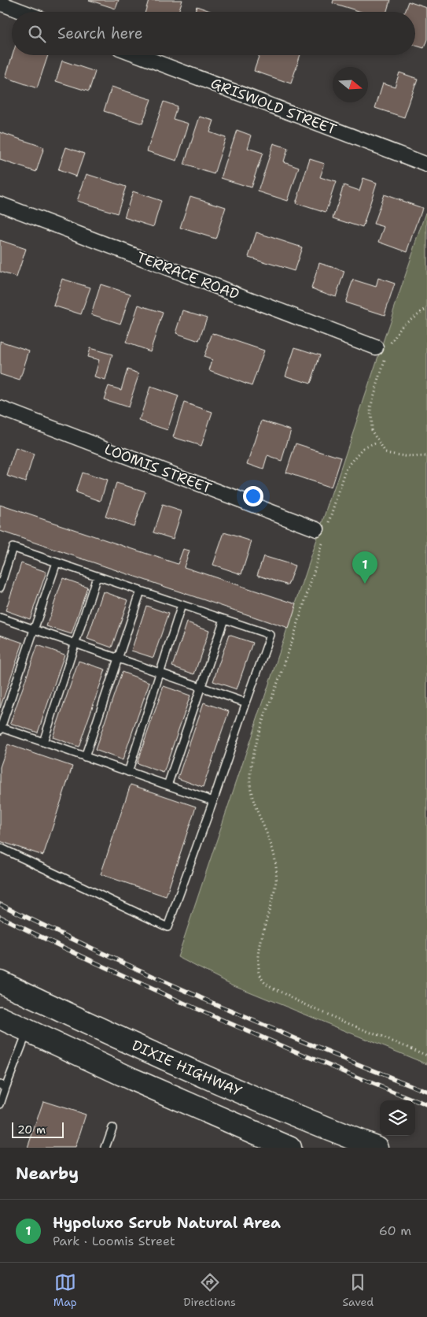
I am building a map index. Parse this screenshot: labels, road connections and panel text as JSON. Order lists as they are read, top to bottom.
{
  "streets": {
    "main road": ["DIXIE HIGHWAY"],
    "street": ["GRISWOLD STREET", "TERRACE ROAD", "LOOMIS STREET"]
  },
  "scale_bar": "20 m",
  "north": "right",
  "page": {
    "search": "Search here",
    "pins": "1",
    "scale": "20 m",
    "heading": "Nearby",
    "list": [
      {
        "mark": "1",
        "name": "Hypoluxo Scrub Natural Area",
        "note": "Park · Loomis Street",
        "value": "60 m"
      }
    ],
    "nav": ["Map", "Directions", "Saved"]
  }
}
